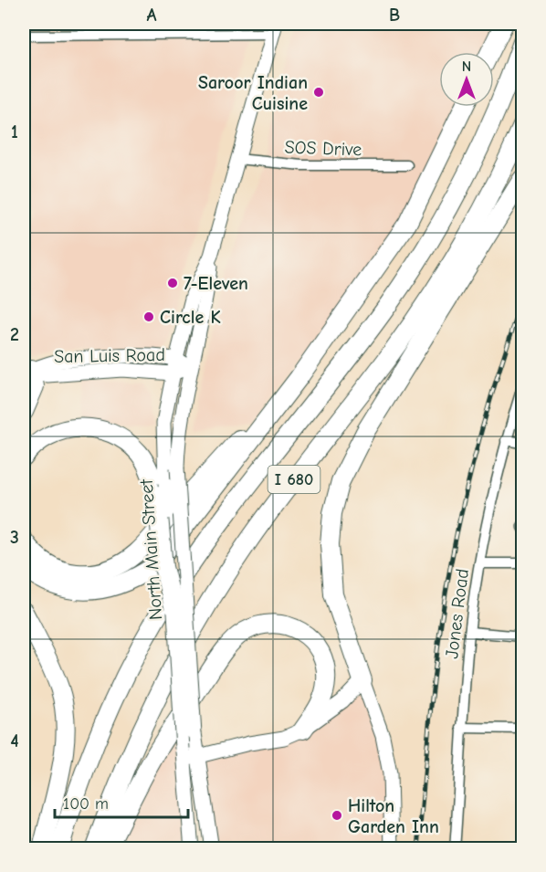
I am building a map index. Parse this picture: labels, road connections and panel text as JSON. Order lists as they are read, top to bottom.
{
  "streets": {
    "highway": ["I 680"],
    "main road": ["San Luis Road", "North Main Street"],
    "street": ["SOS Drive", "Jones Road"]
  },
  "crossings": [
    ["SOS Drive", "North Main Street"],
    ["San Luis Road", "North Main Street"]
  ],
  "places": [
    "Saroor Indian Cuisine",
    "7-Eleven",
    "Circle K",
    "Hilton Garden Inn"
  ],
  "scale_bar": "100 m",
  "north": "top",
  "grid": {
    "columns": ["A", "B"],
    "rows": [
      "1",
      "2",
      "3",
      "4"
    ]
  }
}
